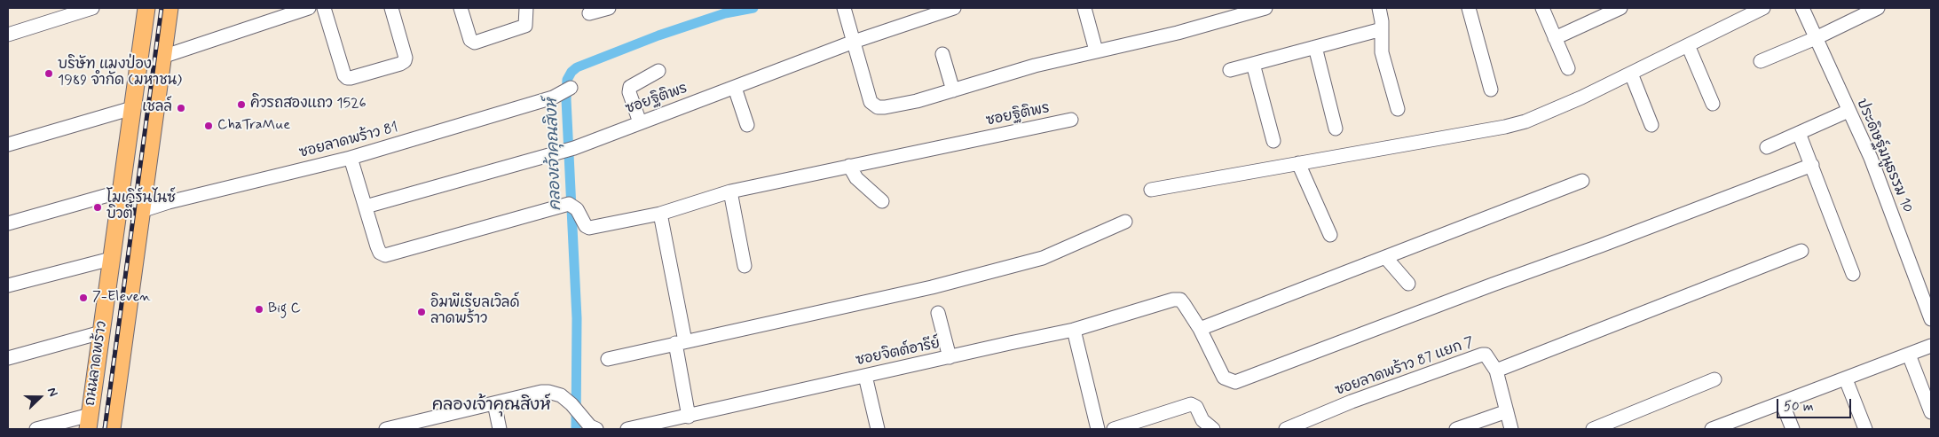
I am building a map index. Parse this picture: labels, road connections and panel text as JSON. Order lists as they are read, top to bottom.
{
  "streets": {
    "main road": ["ถนนลาดพร้าว"],
    "street": [
      "ซอยฐิติพร",
      "ซอยลาดพร้าว 81",
      "ประดิษฐ์มนูธรรม 10",
      "ซอยจิตต์อารีย์",
      "ซอยลาดพร้าว 87 แยก 7"
    ]
  },
  "crossings": [
    ["ซอยฐิติพร", "ซอยลาดพร้าว 81"],
    ["ซอยลาดพร้าว 81", "ถนนลาดพร้าว"]
  ],
  "districts": ["คลองเจ้าคุณสิงห์"],
  "water": ["คลองเจ้าคุณสิงห์"],
  "places": [
    "บริษัท แมงป่อง 1989 จำกัด (มหาชน)",
    "คิวรถสองแถว 1526",
    "เชลล์",
    "ChaTraMue",
    "โมเดิร์นไนซ์ บิวตี้",
    "7-Eleven",
    "Big C",
    "อิมพีเรียลเวิลด์ ลาดพร้าว"
  ],
  "scale_bar": "50 m",
  "north": "right"
}
